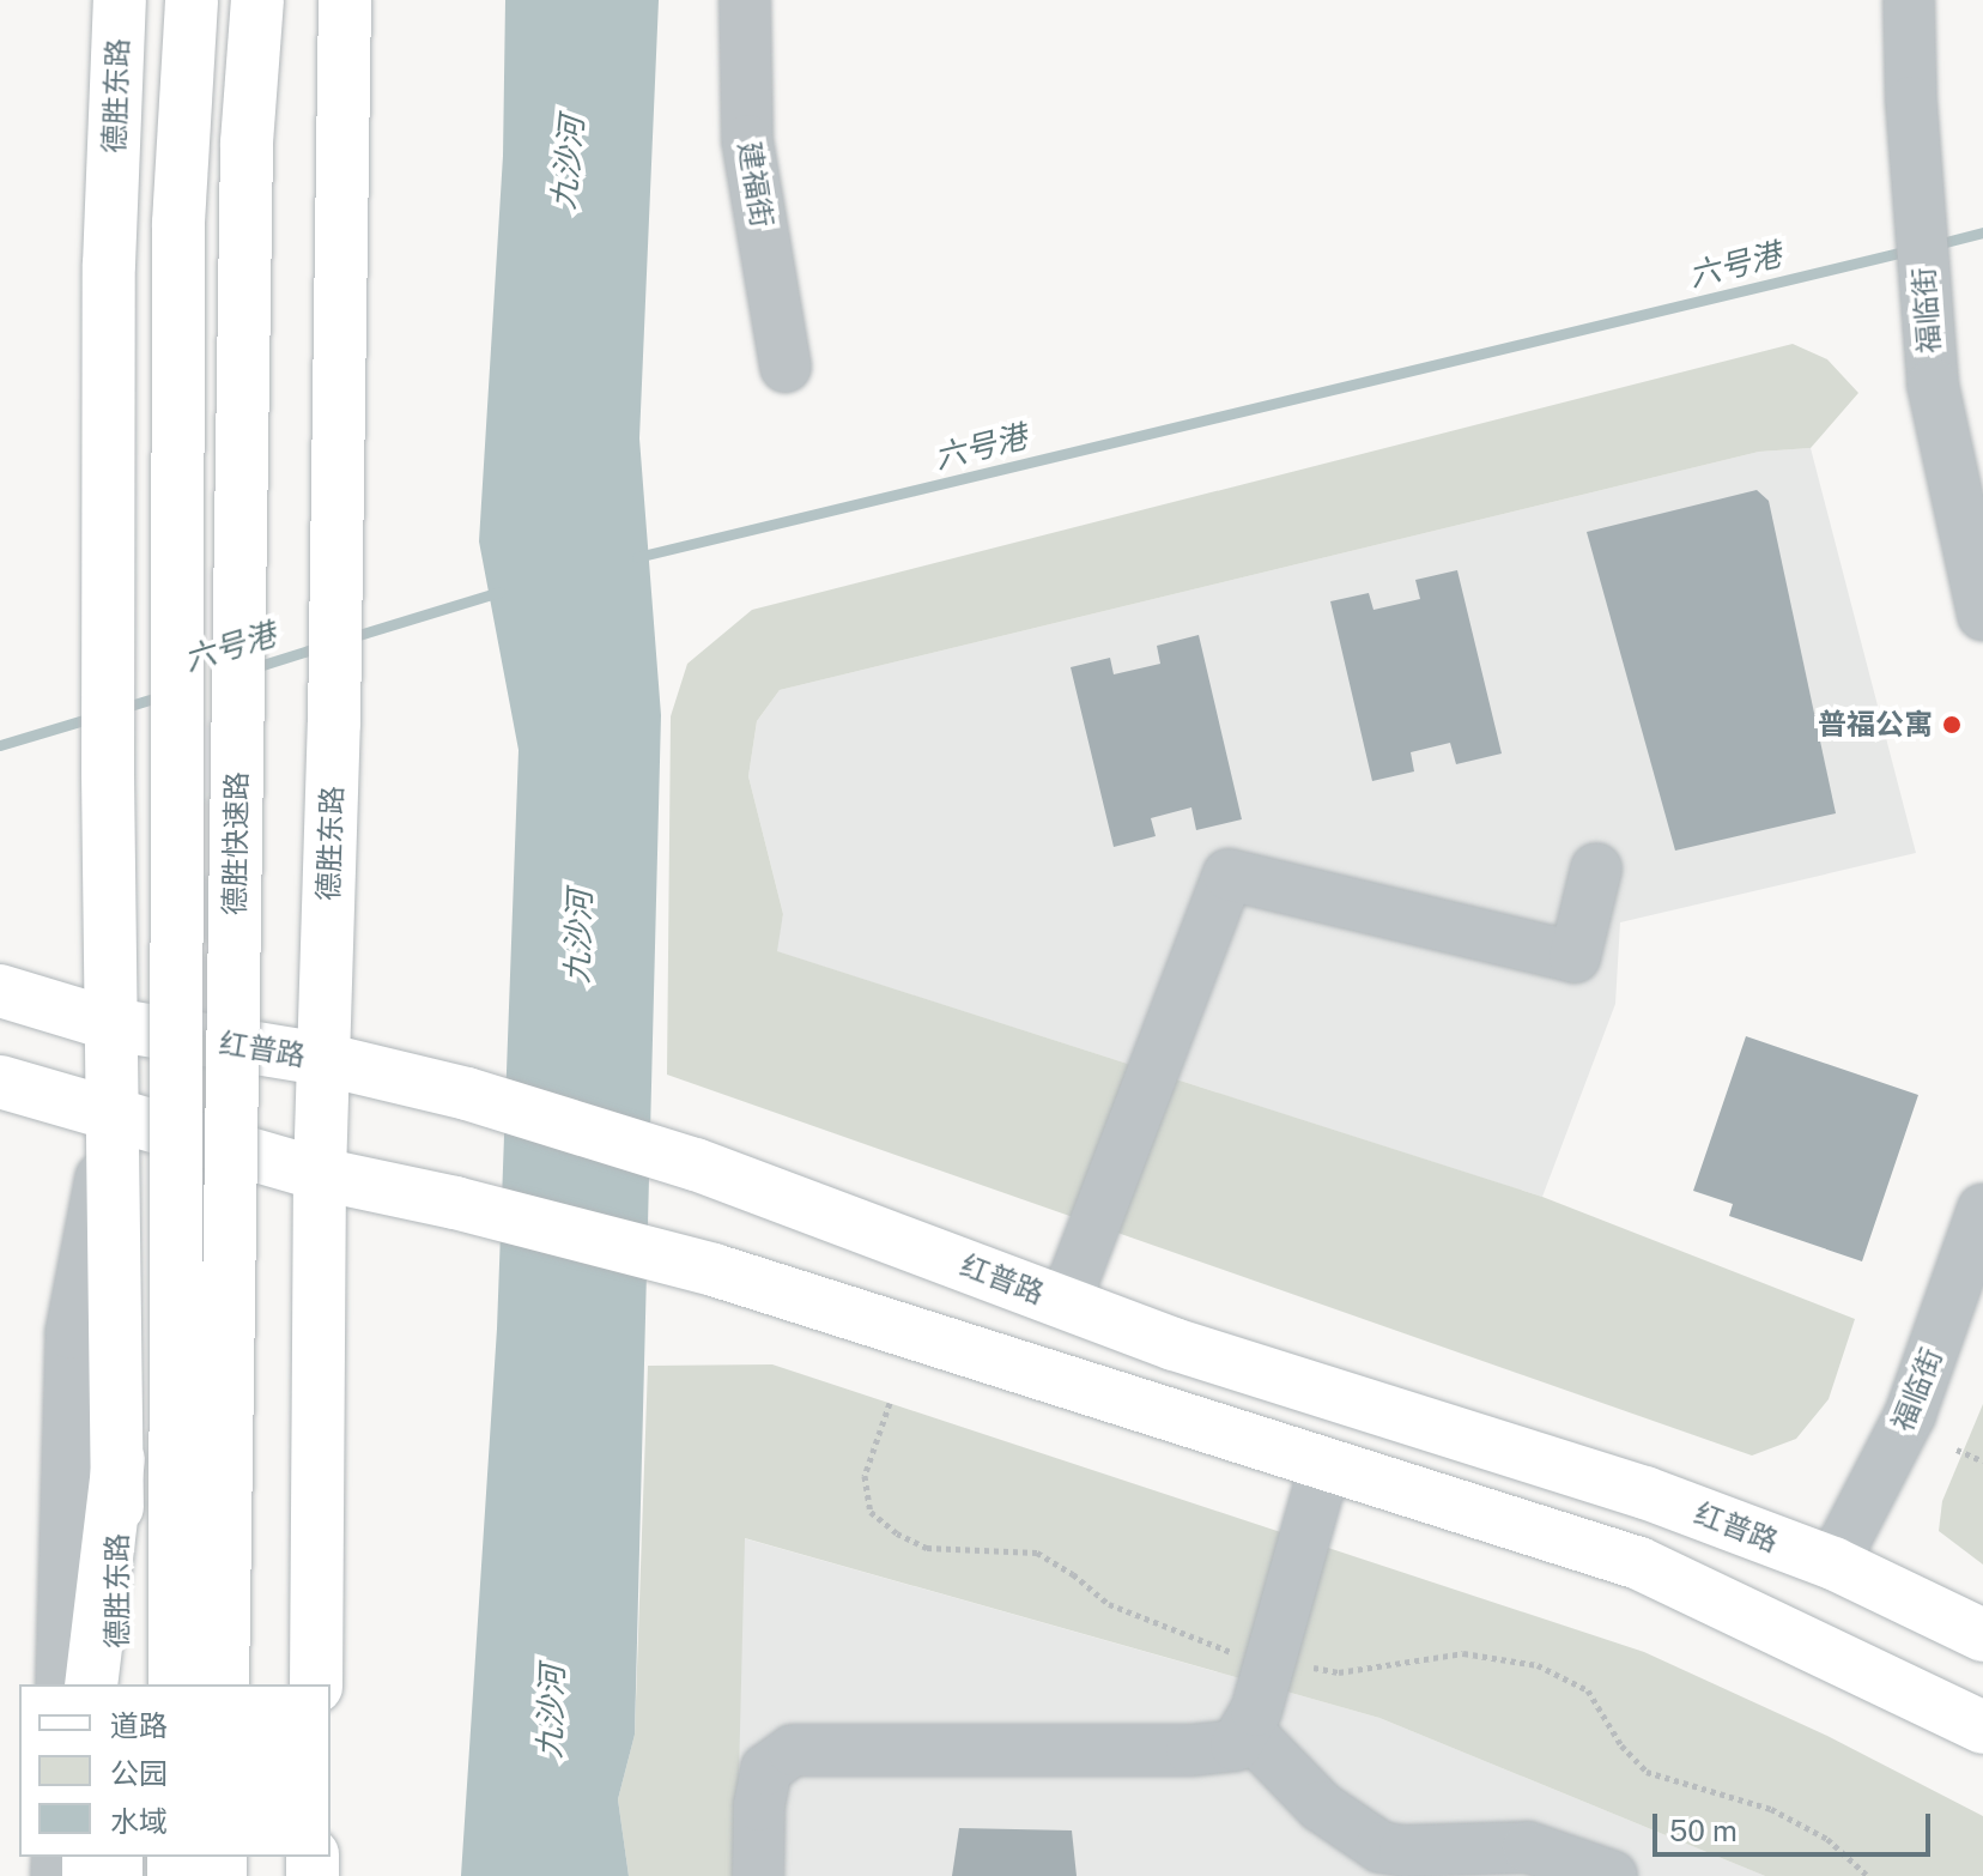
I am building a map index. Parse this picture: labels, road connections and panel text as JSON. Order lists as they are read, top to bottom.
{
  "streets": {
    "main road": ["德胜东路", "德胜快速路", "红普路"],
    "street": ["建福街", "福临街"]
  },
  "crossings": [
    ["德胜东路", "红普路"],
    ["福临街", "红普路"]
  ],
  "water": ["九沙河", "六号港"],
  "places": ["普福公寓"],
  "legend": ["道路", "公园", "水域"],
  "scale_bar": "50 m"
}
